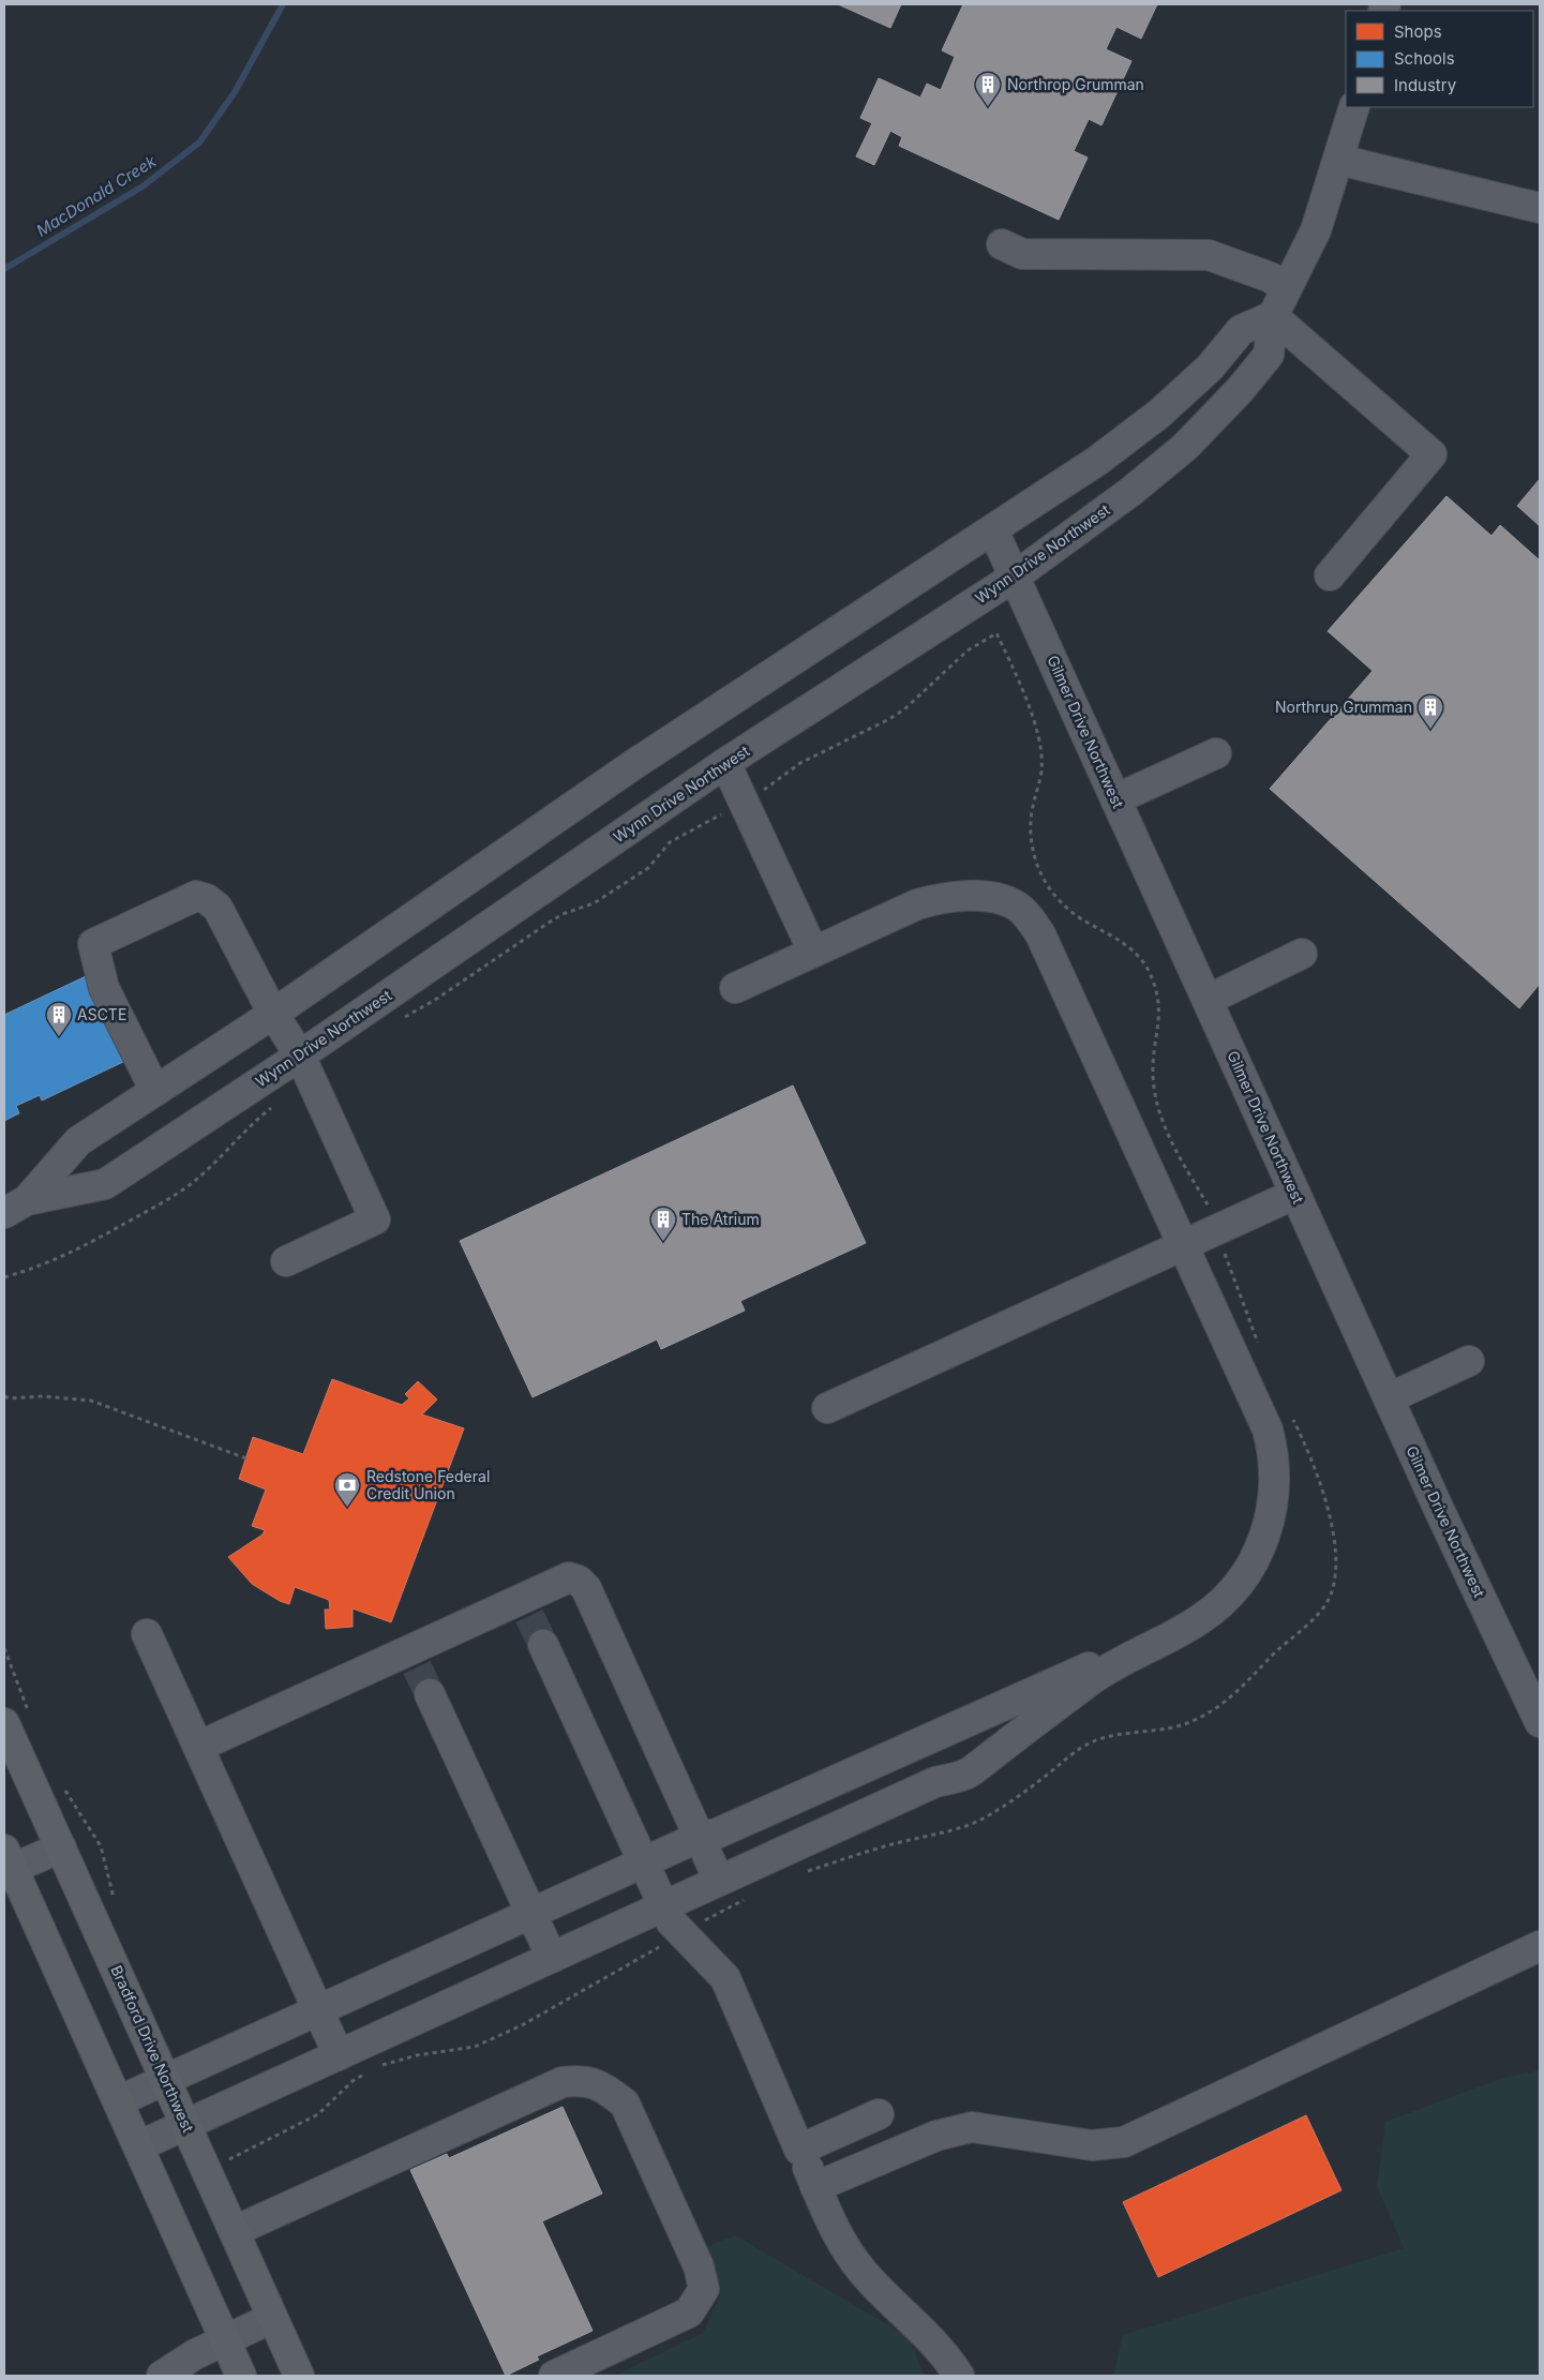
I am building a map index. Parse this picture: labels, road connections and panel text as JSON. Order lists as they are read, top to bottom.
{
  "streets": {
    "main road": ["Bradford Drive Northwest"],
    "street": ["Wynn Drive Northwest", "Gilmer Drive Northwest"]
  },
  "crossings": [
    ["Wynn Drive Northwest", "Gilmer Drive Northwest"]
  ],
  "water": ["MacDonald Creek"],
  "places": {
    "building": [
      "Northrop Grumman",
      "Northrup Grumman",
      "ASCTE",
      "The Atrium"
    ],
    "bank": ["Redstone Federal Credit Union"]
  },
  "legend": ["Shops", "Schools", "Industry"]
}
